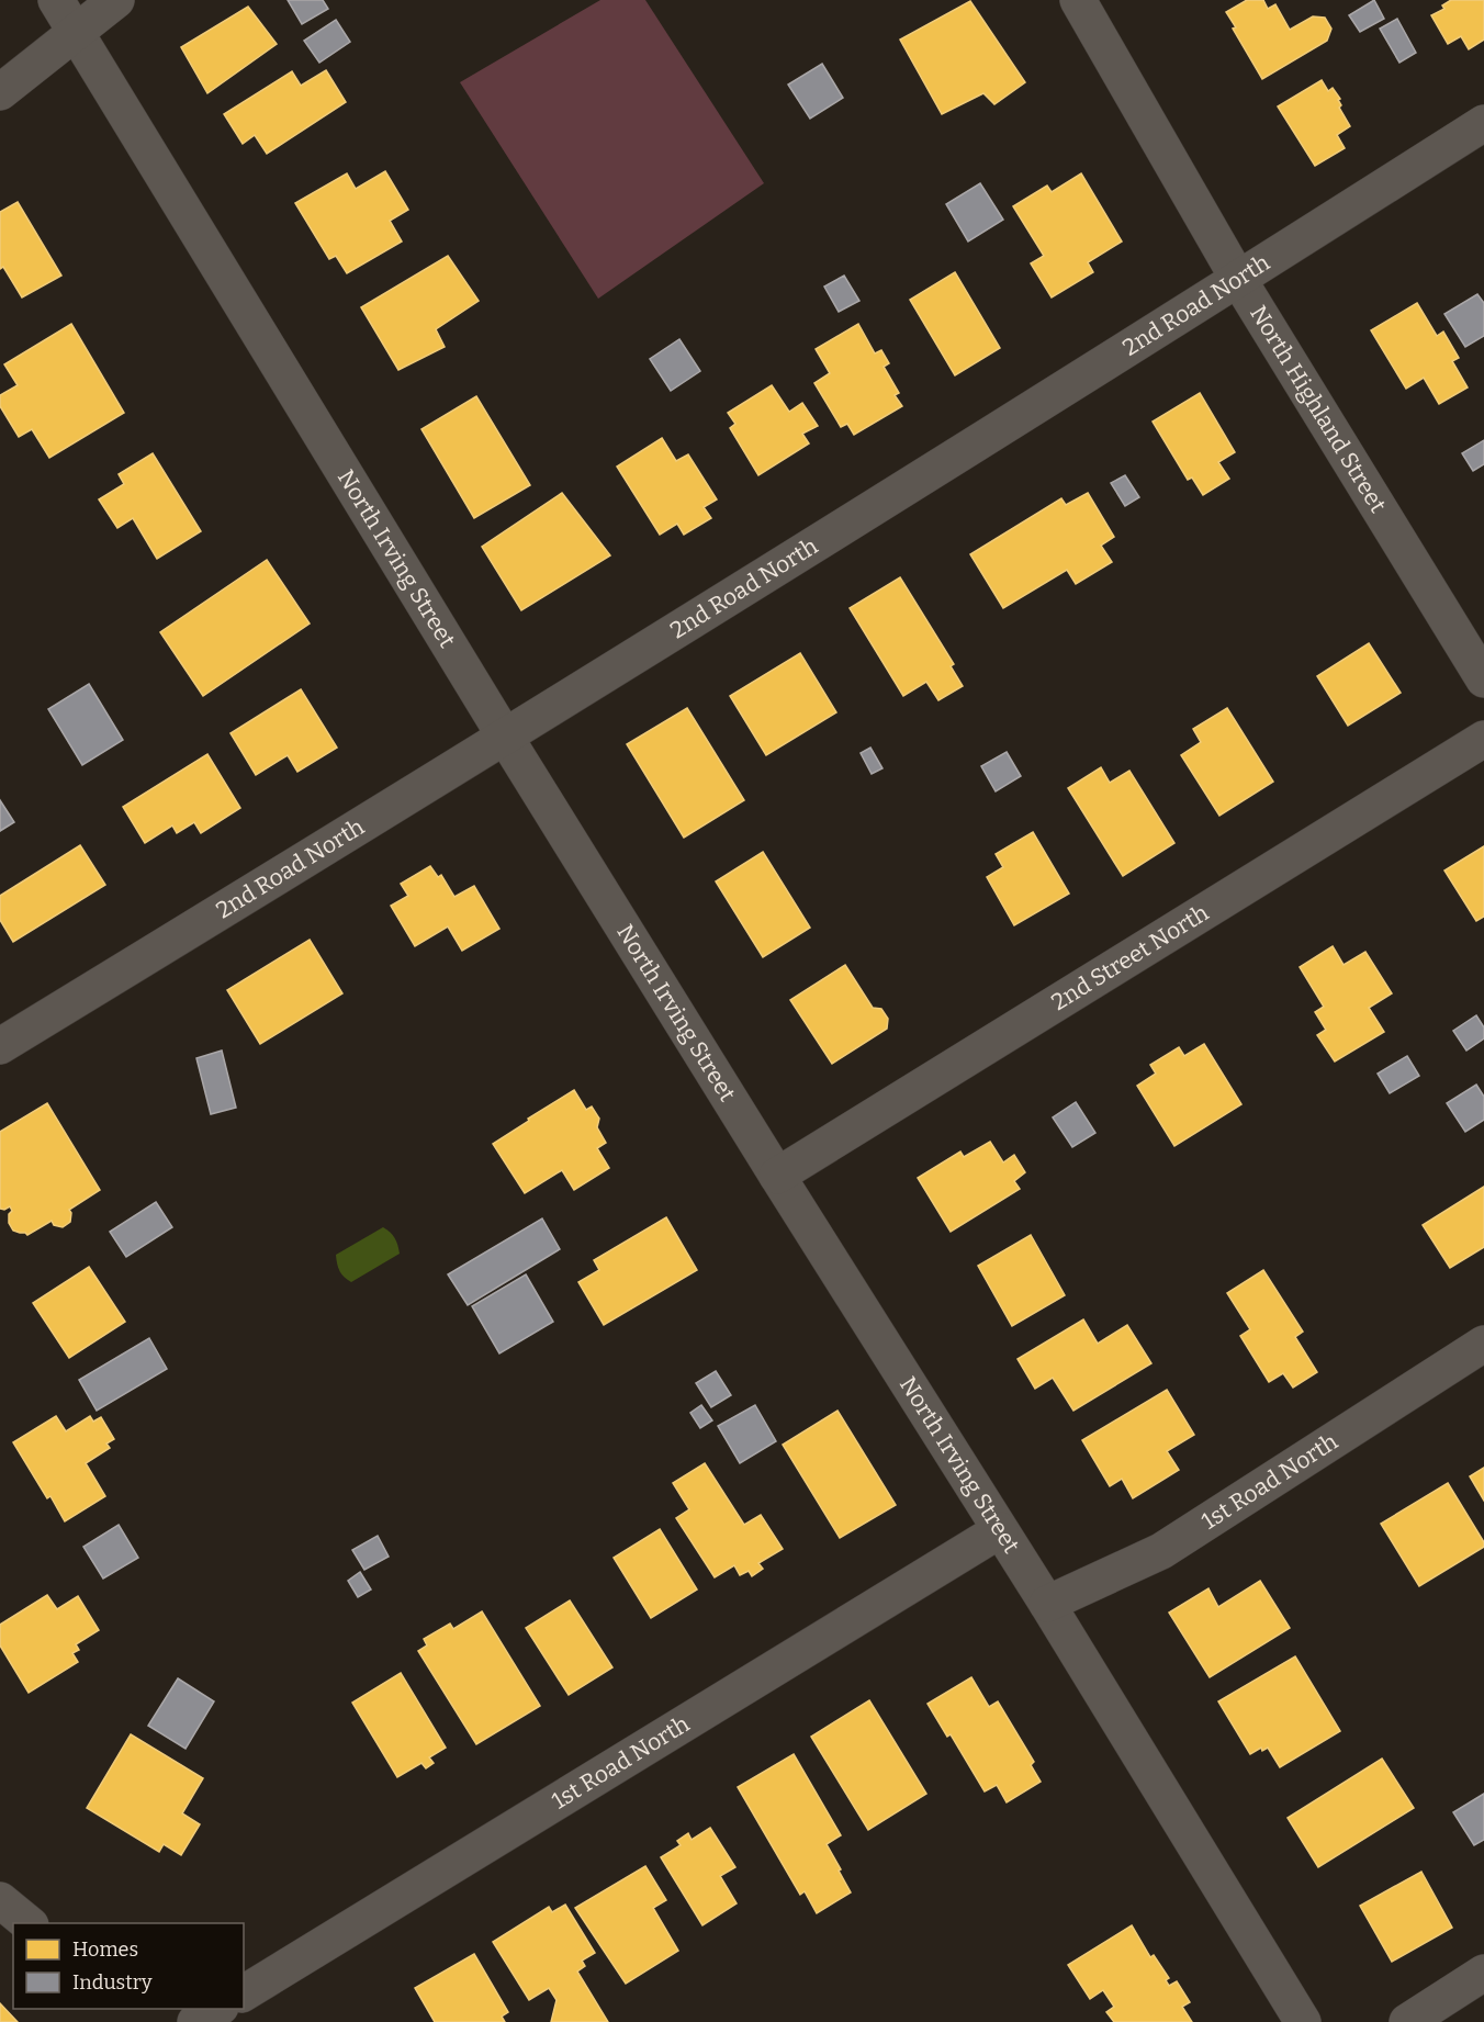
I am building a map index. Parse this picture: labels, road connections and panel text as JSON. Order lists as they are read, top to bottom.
{
  "streets": {
    "street": [
      "2nd Road North",
      "North Highland Street",
      "North Irving Street",
      "2nd Street North",
      "1st Road North"
    ]
  },
  "crossings": [
    ["2nd Road North", "North Highland Street"],
    ["2nd Road North", "North Irving Street"],
    ["North Irving Street", "2nd Street North"],
    ["North Irving Street", "1st Road North"]
  ],
  "legend": ["Homes", "Industry"]
}
